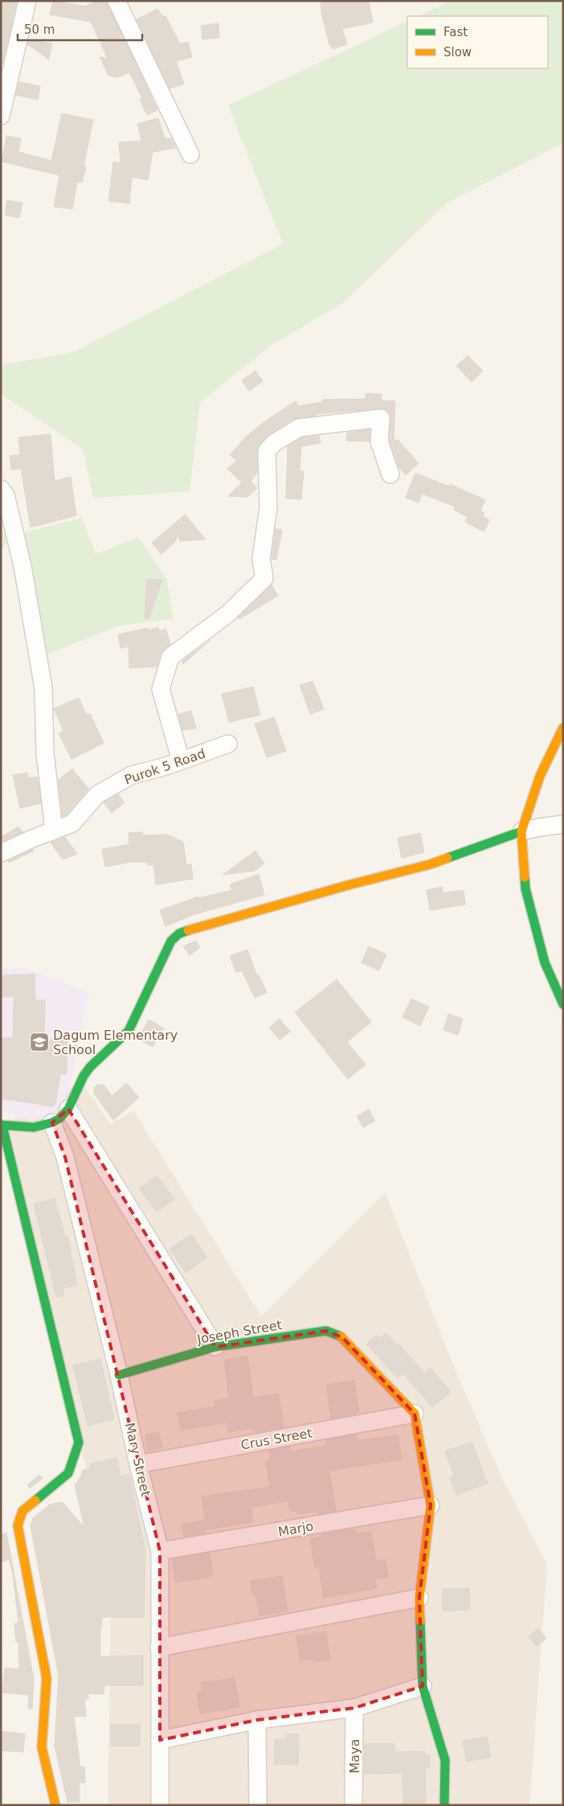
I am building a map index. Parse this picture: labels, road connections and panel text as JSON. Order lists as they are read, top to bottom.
{
  "streets": {
    "main road": ["Joseph Street"],
    "street": [
      "Purok 5 Road",
      "Crus Street",
      "Mary Street",
      "Marjo",
      "Maya"
    ]
  },
  "crossings": [
    ["Joseph Street", "Crus Street"],
    ["Joseph Street", "Mary Street"],
    ["Crus Street", "Mary Street"],
    ["Mary Street", "Marjo"]
  ],
  "places": {
    "school or university": ["Dagum Elementary School"]
  },
  "legend": ["Fast", "Slow"],
  "scale_bar": "50 m"
}
